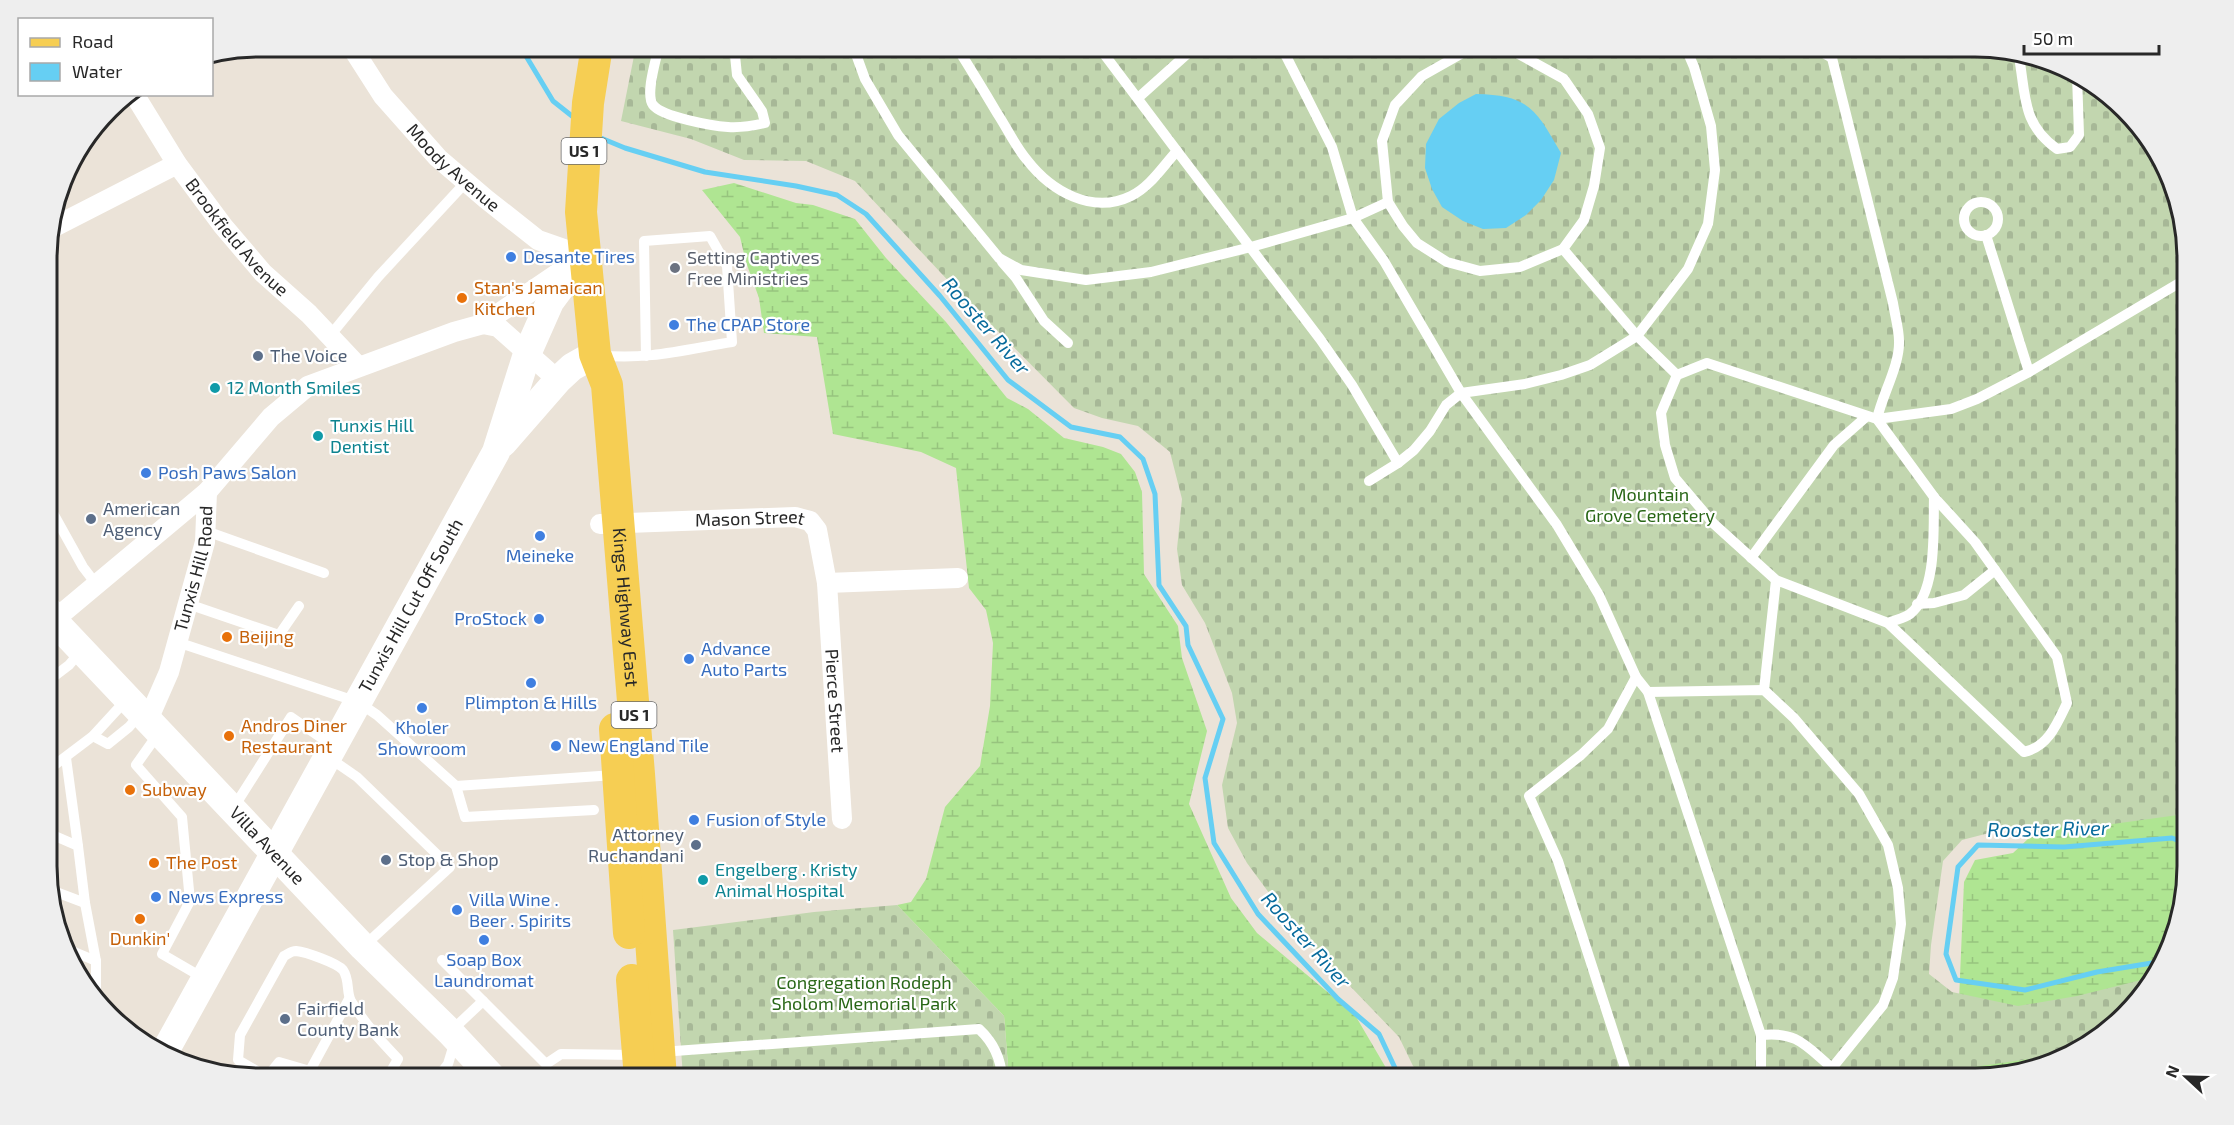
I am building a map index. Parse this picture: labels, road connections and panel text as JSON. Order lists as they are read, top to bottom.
{
  "streets": {
    "main road": [
      "US 1",
      "Tunxis Hill Cut Off South",
      "Kings Highway East",
      "Villa Avenue"
    ],
    "street": [
      "Moody Avenue",
      "Brookfield Avenue",
      "Mason Street",
      "Tunxis Hill Road",
      "Pierce Street"
    ]
  },
  "crossings": [
    ["Moody Avenue", "Tunxis Hill Road"],
    ["Moody Avenue", "Tunxis Hill Cut Off South"],
    ["Moody Avenue", "Kings Highway East"],
    ["Brookfield Avenue", "Tunxis Hill Road"],
    ["Mason Street", "Kings Highway East"],
    ["Mason Street", "Pierce Street"],
    ["Tunxis Hill Road", "Tunxis Hill Cut Off South"],
    ["Tunxis Hill Road", "Kings Highway East"],
    ["Tunxis Hill Road", "Villa Avenue"],
    ["Tunxis Hill Cut Off South", "Kings Highway East"],
    ["Tunxis Hill Cut Off South", "Villa Avenue"]
  ],
  "water": ["Rooster River"],
  "parks": ["Mountain Grove Cemetery", "Congregation Rodeph Sholom Memorial Park"],
  "places": [
    "Desante Tires",
    "Setting Captives Free Ministries",
    "Stan's Jamaican Kitchen",
    "The CPAP Store",
    "The Voice",
    "12 Month Smiles",
    "Tunxis Hill Dentist",
    "Posh Paws Salon",
    "American Agency",
    "Meineke",
    "ProStock",
    "Beijing",
    "Advance Auto Parts",
    "Plimpton & Hills",
    "Kholer Showroom",
    "Andros Diner Restaurant",
    "New England Tile",
    "Subway",
    "Fusion of Style",
    "Attorney Ruchandani",
    "Stop & Shop",
    "The Post",
    "Engelberg . Kristy Animal Hospital",
    "News Express",
    "Villa Wine . Beer . Spirits",
    "Dunkin'",
    "Soap Box Laundromat",
    "Fairfield County Bank"
  ],
  "legend": ["Road", "Water"],
  "scale_bar": "50 m",
  "north": "left"
}
